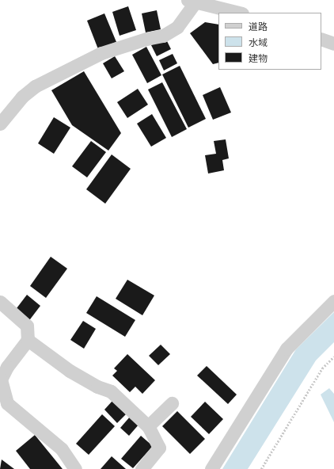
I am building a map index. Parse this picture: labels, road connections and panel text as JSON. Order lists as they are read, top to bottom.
{
  "legend": ["道路", "水域", "建物"]
}
